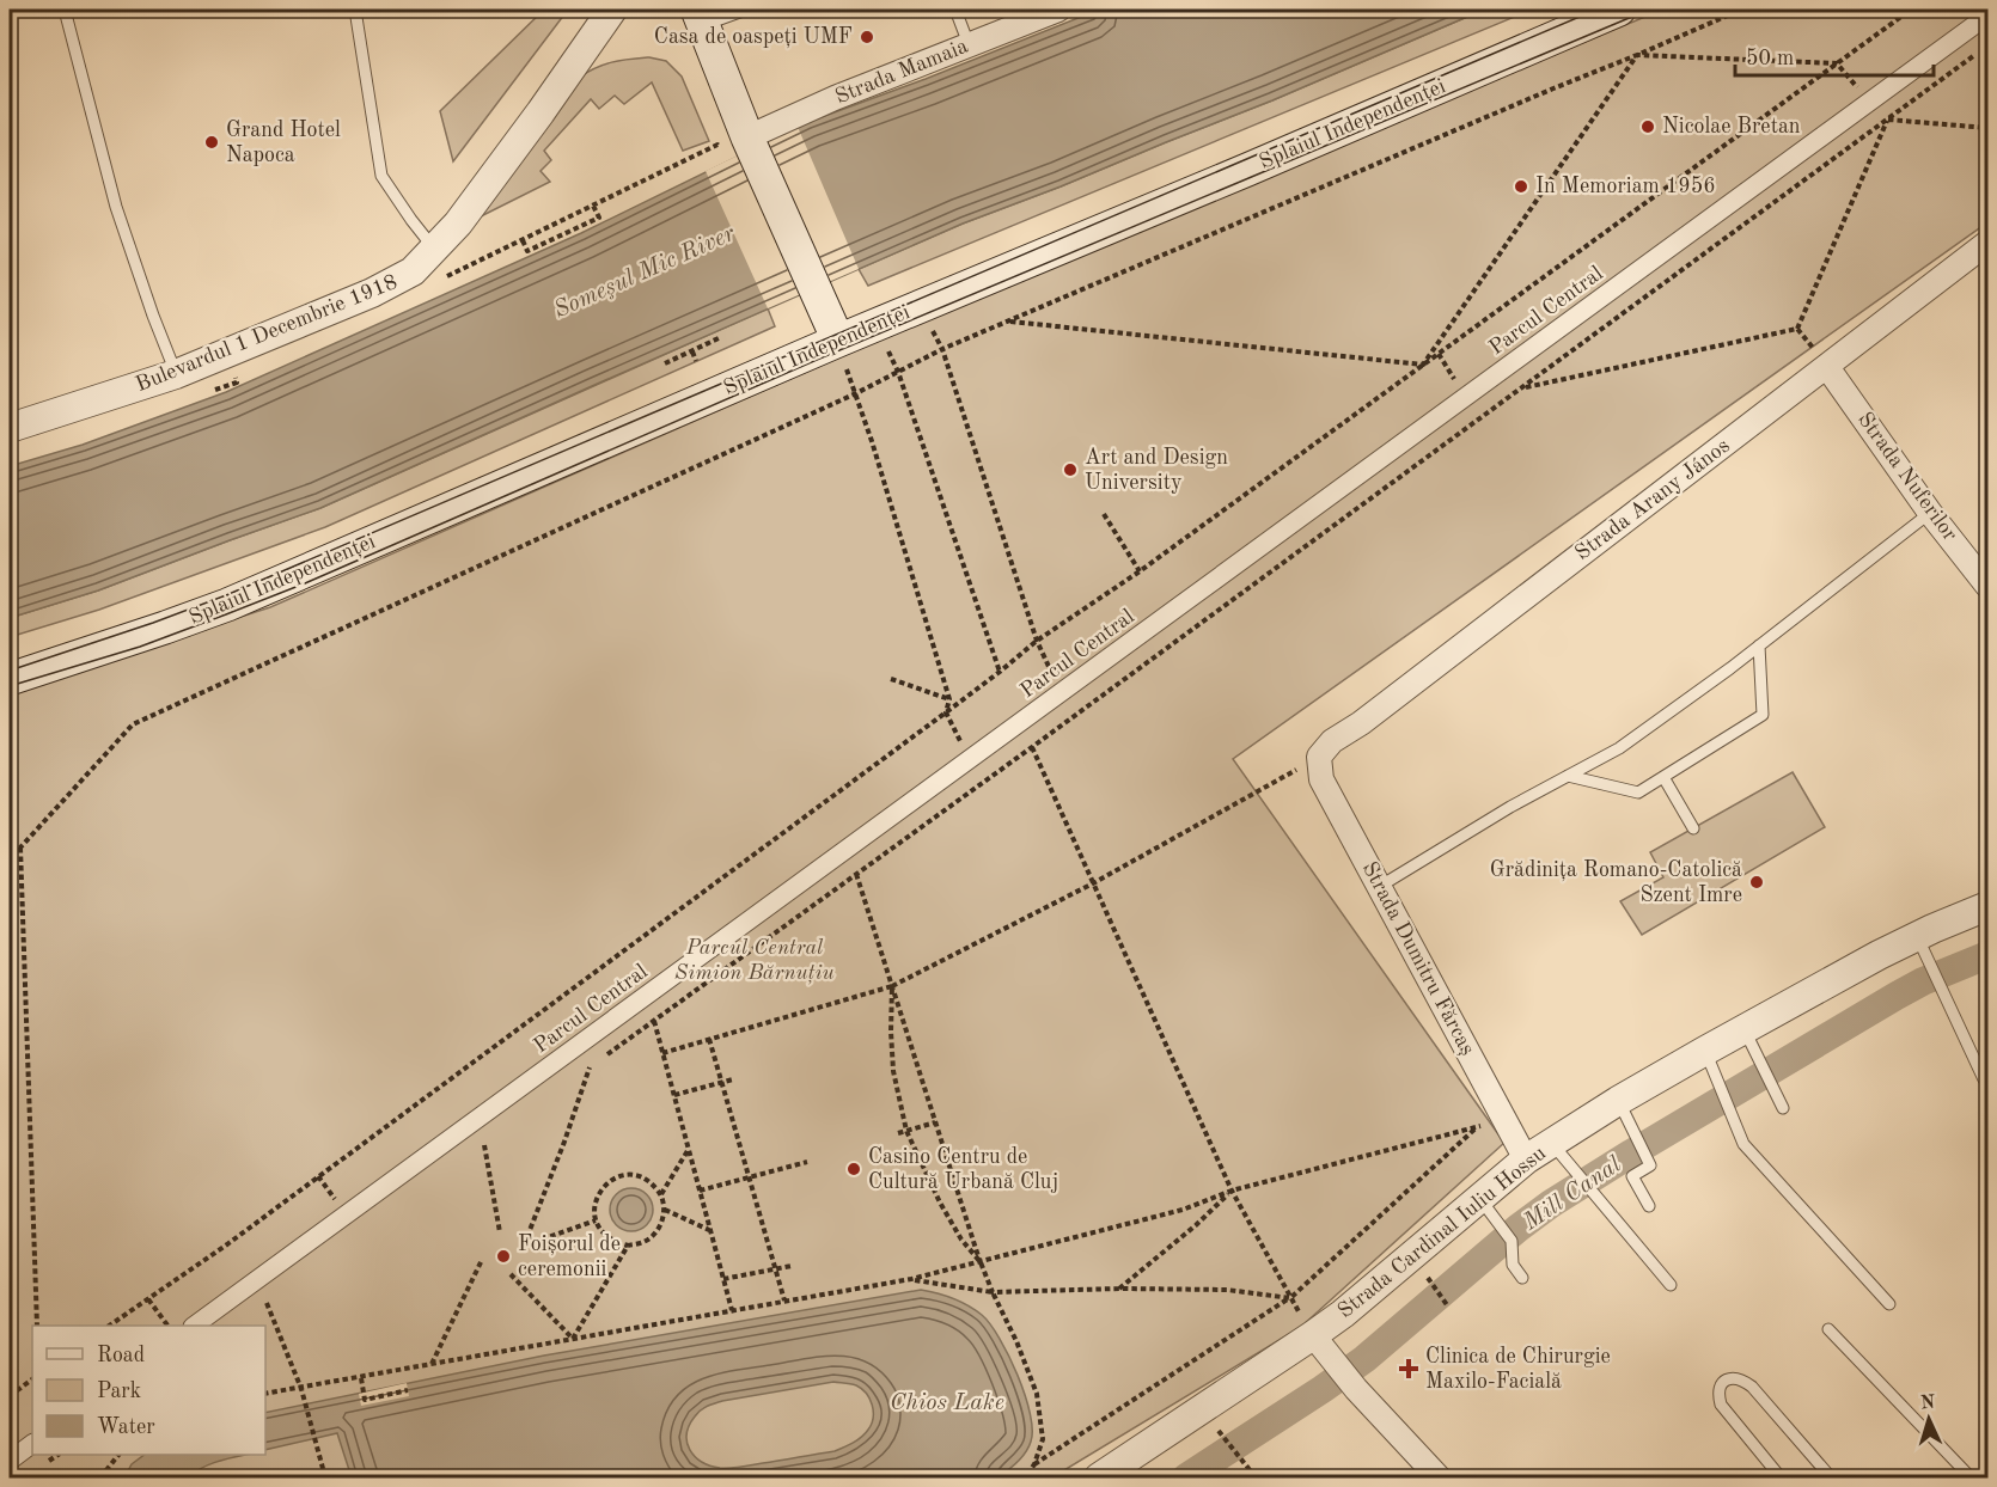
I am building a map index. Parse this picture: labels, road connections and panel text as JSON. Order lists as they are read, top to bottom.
{
  "streets": {
    "main road": ["Splaiul Independenței"],
    "street": [
      "Strada Mamaia",
      "Parcul Central",
      "Bulevardul 1 Decembrie 1918",
      "Strada Nuferilor",
      "Strada Arany János",
      "Strada Dumitru Fărcaș",
      "Strada Cardinal Iuliu Hossu"
    ]
  },
  "crossings": [
    ["Strada Nuferilor", "Strada Arany János"],
    ["Strada Arany János", "Strada Dumitru Fărcaș"],
    ["Strada Dumitru Fărcaș", "Strada Cardinal Iuliu Hossu"]
  ],
  "water": ["Someşul Mic River", "Mill Canal", "Chios Lake"],
  "parks": ["Parcul Central Simion Bărnuțiu"],
  "places": {
    "other": [
      "Casa de oaspeți UMF",
      "Nicolae Bretan",
      "Grand Hotel Napoca",
      "In Memoriam 1956",
      "Art and Design University",
      "Grădinița Romano-Catolică Szent Imre",
      "Casino Centru de Cultură Urbană Cluj",
      "Foișorul de ceremonii"
    ],
    "health": ["Clinica de Chirurgie Maxilo-Facială"]
  },
  "legend": ["Road", "Park", "Water"],
  "scale_bar": "50 m",
  "north": "top"
}
